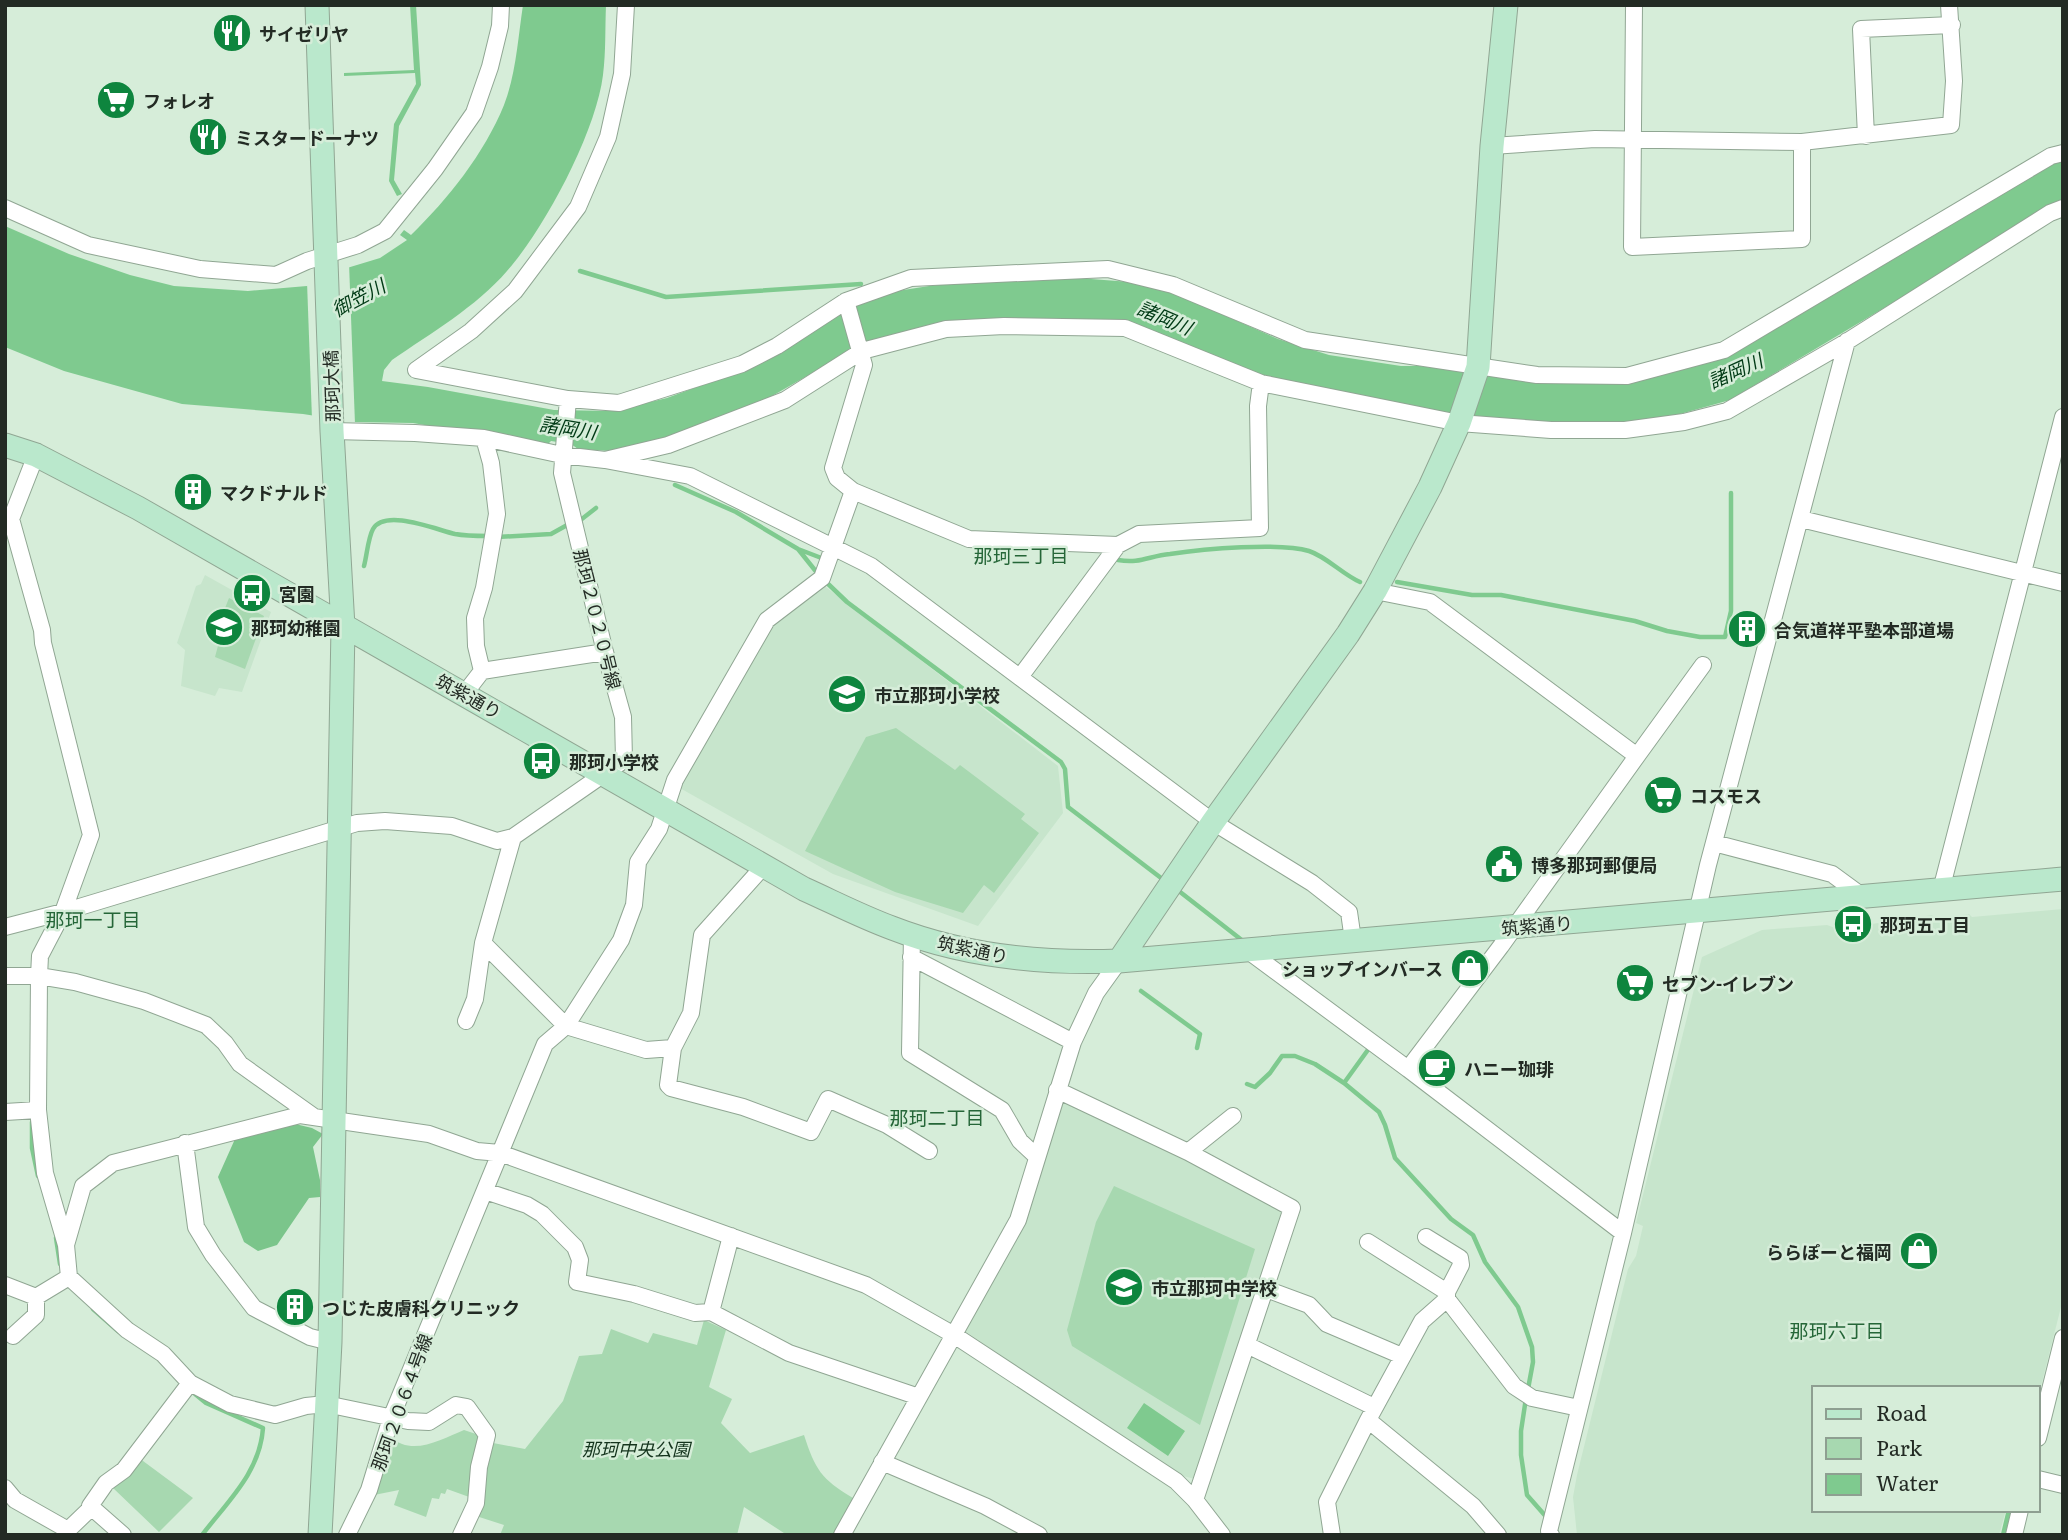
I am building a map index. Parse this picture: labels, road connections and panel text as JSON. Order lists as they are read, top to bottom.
{
  "streets": {
    "street": [
      "那珂大橋",
      "那珂２０２０号線",
      "筑紫通り",
      "那珂２０６４号線"
    ]
  },
  "crossings": [
    ["那珂大橋", "筑紫通り"],
    ["那珂２０２０号線", "筑紫通り"],
    ["筑紫通り", "那珂２０６４号線"]
  ],
  "districts": [
    "那珂三丁目",
    "那珂一丁目",
    "那珂二丁目",
    "那珂六丁目"
  ],
  "water": ["御笠川", "諸岡川"],
  "parks": ["那珂中央公園"],
  "places": {
    "restaurant": ["サイゼリヤ", "ミスタードーナツ"],
    "supermarket": ["フォレオ", "コスモス", "セブン-イレブン"],
    "building": ["マクドナルド", "合気道祥平塾本部道場", "つじた皮膚科クリニック"],
    "bus stop": ["宮園", "那珂小学校", "那珂五丁目"],
    "school or university": ["那珂幼稚園", "市立那珂小学校", "市立那珂中学校"],
    "public building": ["博多那珂郵便局"],
    "shop": ["ショップインバース", "ららぽーと福岡"],
    "cafe": ["ハニー珈琲"]
  },
  "legend": ["Road", "Park", "Water"]
}
